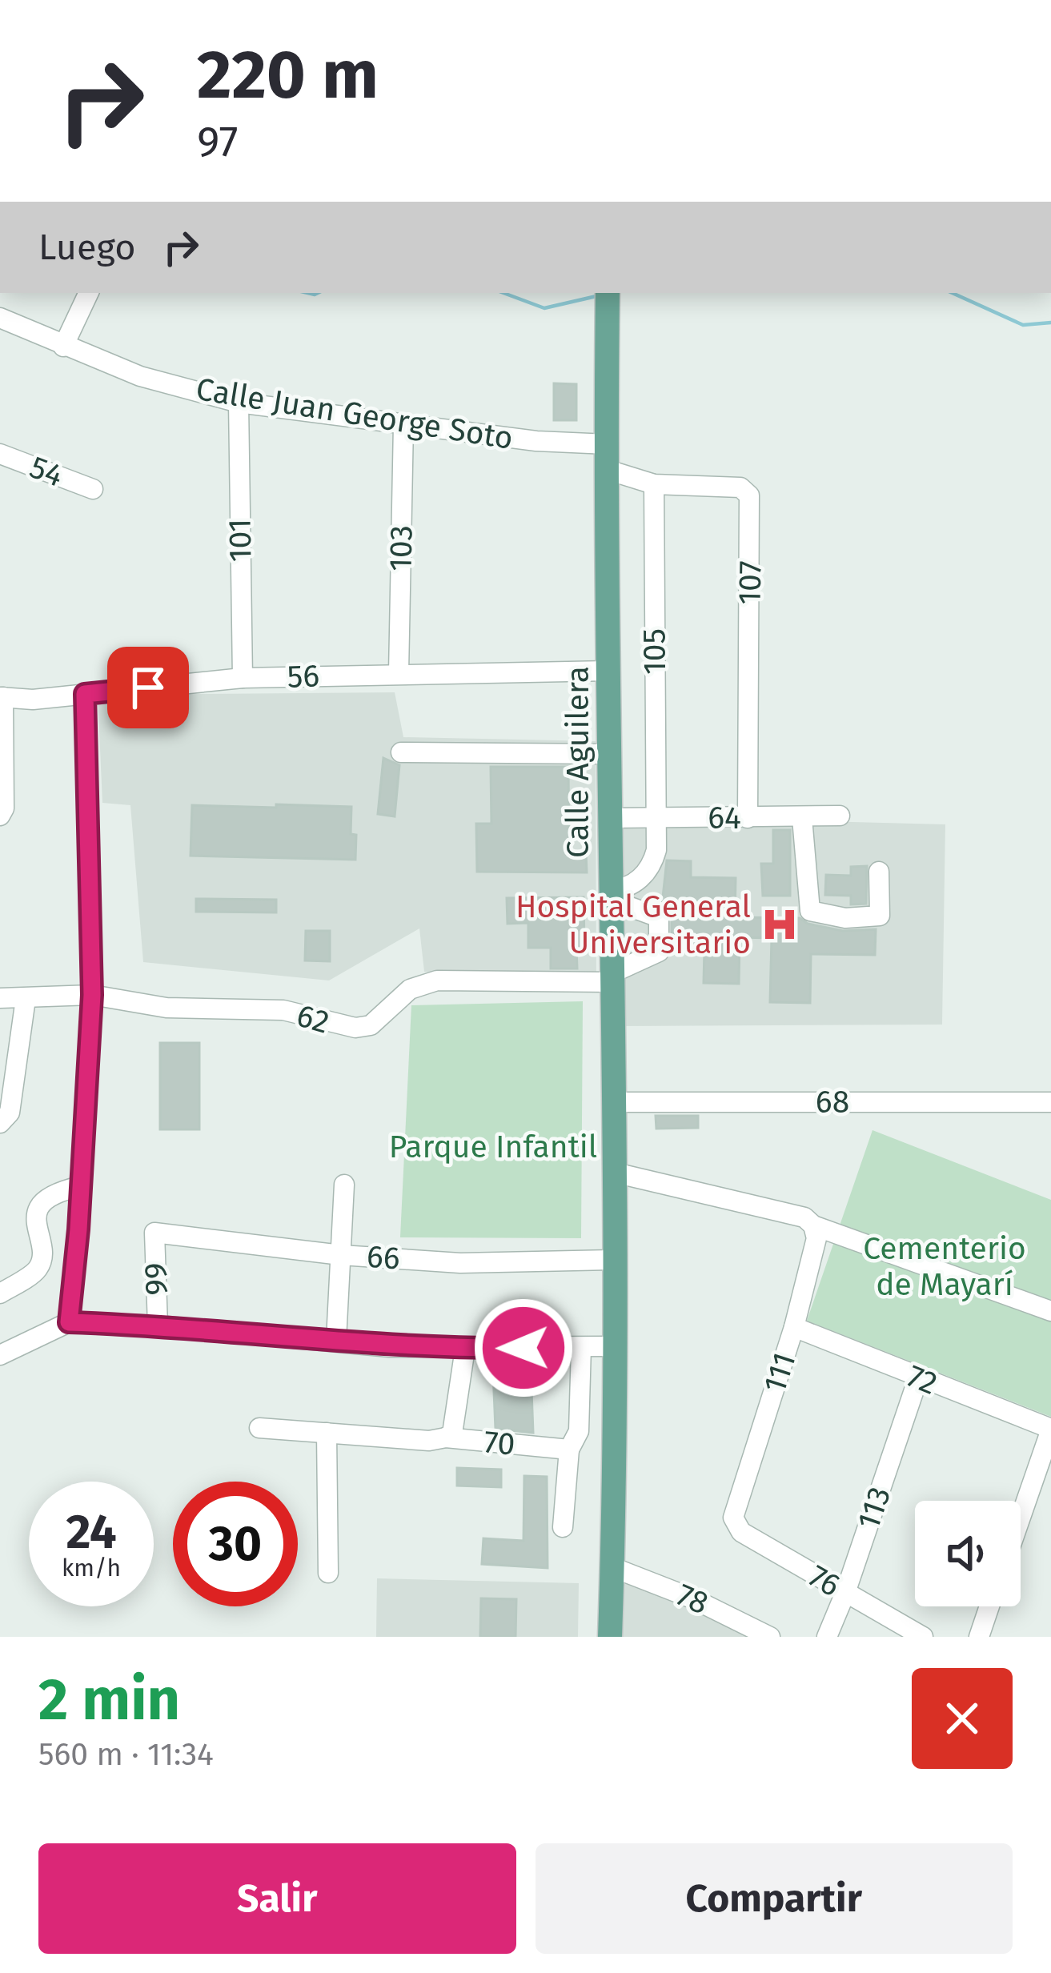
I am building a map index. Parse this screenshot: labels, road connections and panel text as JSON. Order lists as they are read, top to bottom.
{
  "streets": {
    "main road": ["Calle Aguilera"],
    "street": [
      "Calle Juan George Soto",
      "54",
      "101",
      "103",
      "107",
      "105",
      "56",
      "64",
      "62",
      "68",
      "66",
      "99",
      "111",
      "72",
      "70",
      "113",
      "76",
      "78"
    ]
  },
  "crossings": [
    ["Calle Juan George Soto", "101"],
    ["Calle Juan George Soto", "103"],
    ["Calle Juan George Soto", "Calle Aguilera"],
    ["101", "56"],
    ["103", "56"],
    ["107", "105"],
    ["107", "Calle Aguilera"],
    ["107", "64"],
    ["105", "Calle Aguilera"],
    ["105", "64"],
    ["56", "Calle Aguilera"],
    ["Calle Aguilera", "64"],
    ["Calle Aguilera", "62"],
    ["Calle Aguilera", "68"],
    ["Calle Aguilera", "66"],
    ["Calle Aguilera", "78"],
    ["66", "99"],
    ["111", "72"],
    ["111", "76"],
    ["72", "113"],
    ["113", "76"]
  ],
  "parks": ["Parque Infantil", "Cementerio de Mayarí"],
  "places": {
    "hospital": ["Hospital General Universitario"]
  },
  "page": {
    "turn": ["220 m", "97"],
    "then": "Luego",
    "speed": "24 km/h",
    "limit": "30",
    "heading": ["2 min", "560 m · 11:34"],
    "buttons": ["Salir", "Compartir"]
  }
}
